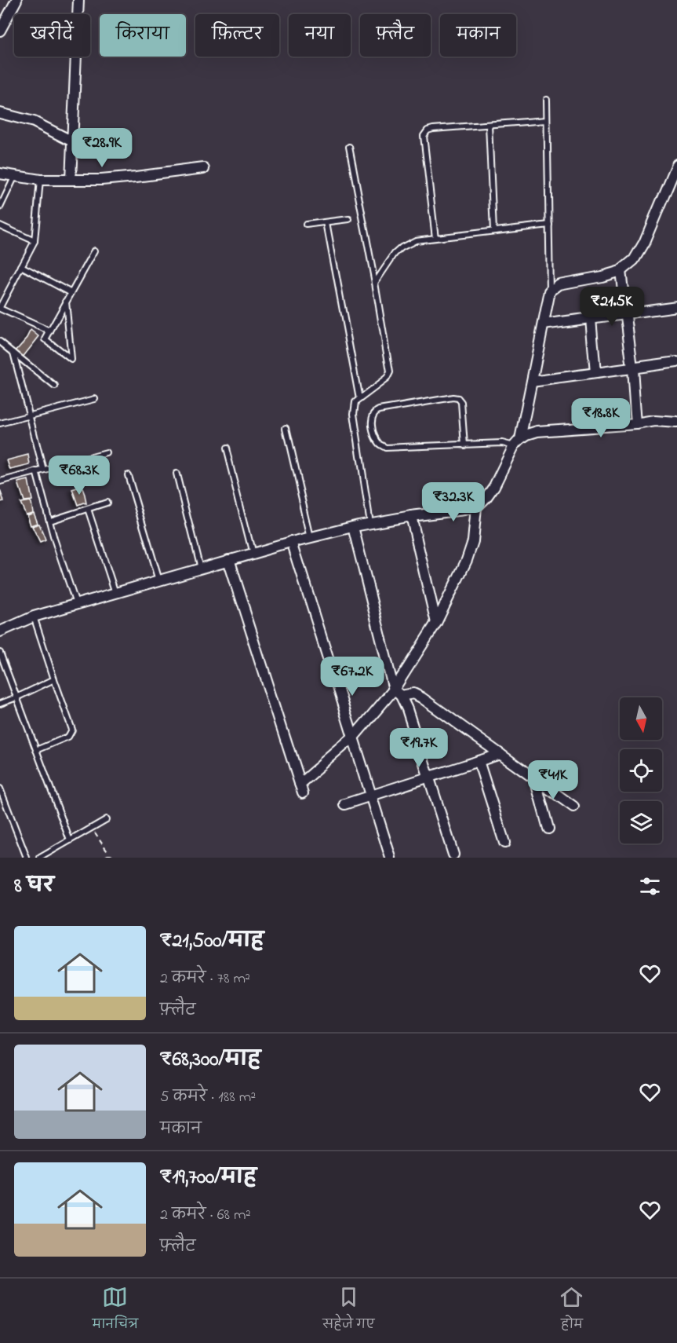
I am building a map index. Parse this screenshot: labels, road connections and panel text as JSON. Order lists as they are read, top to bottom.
{
  "north": "bottom",
  "page": {
    "chip": [
      "खरीदें",
      "किराया",
      "फ़िल्टर",
      "नया",
      "फ़्लैट",
      "मकान"
    ],
    "price": [
      "₹28.9K",
      "₹21.5K",
      "₹18.8K",
      "₹68.3K",
      "₹32.3K",
      "₹67.2K",
      "₹19.7K",
      "₹41K"
    ],
    "heading": "8 घर",
    "list": [
      {
        "name": "₹21,500/माह",
        "note": "2 कमरे · 78 m² · फ़्लैट"
      },
      {
        "name": "₹68,300/माह",
        "note": "5 कमरे · 188 m² · मकान"
      },
      {
        "name": "₹19,700/माह",
        "note": "2 कमरे · 68 m² · फ़्लैट"
      }
    ],
    "tabs": ["मानचित्र", "सहेजे गए", "होम"]
  }
}
